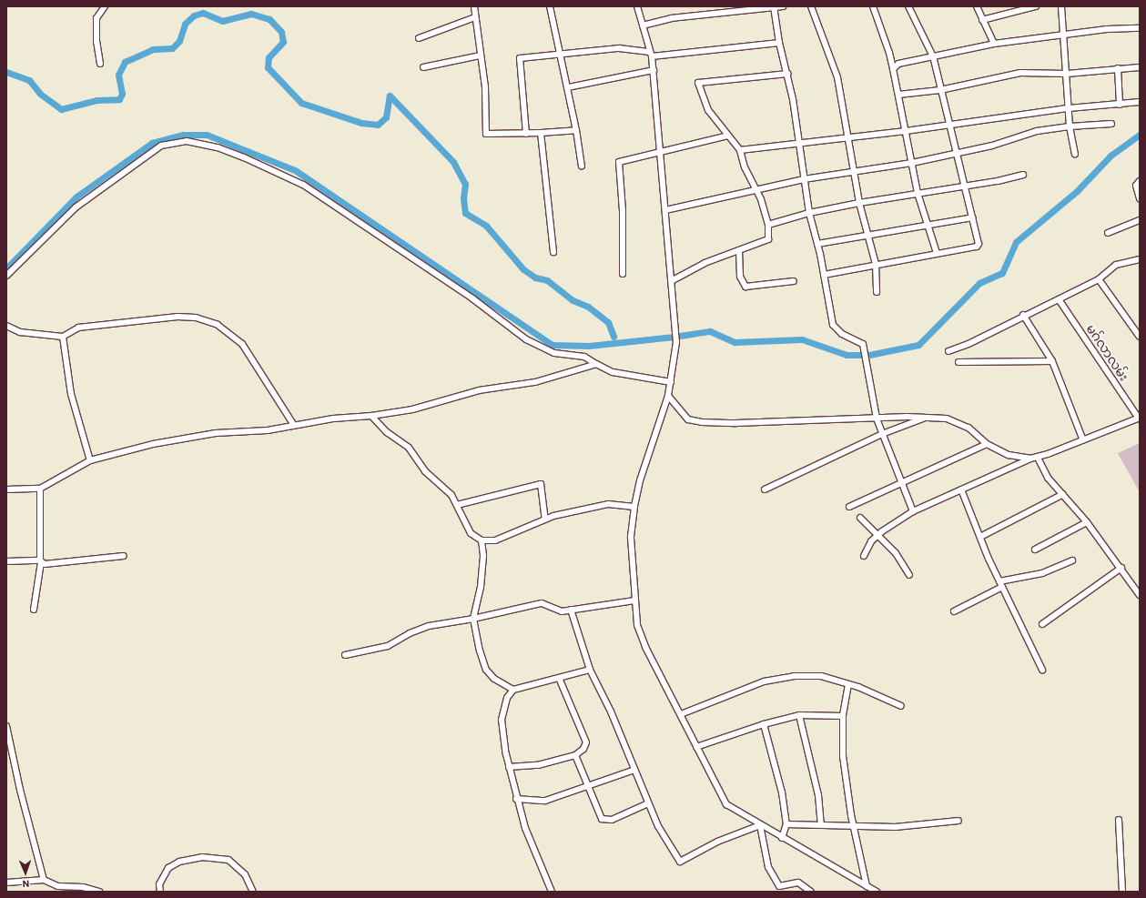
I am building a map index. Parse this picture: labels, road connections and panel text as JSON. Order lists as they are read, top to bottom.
{
  "streets": {
    "street": ["မဂ်လာလမ်း"]
  },
  "north": "bottom"
}
